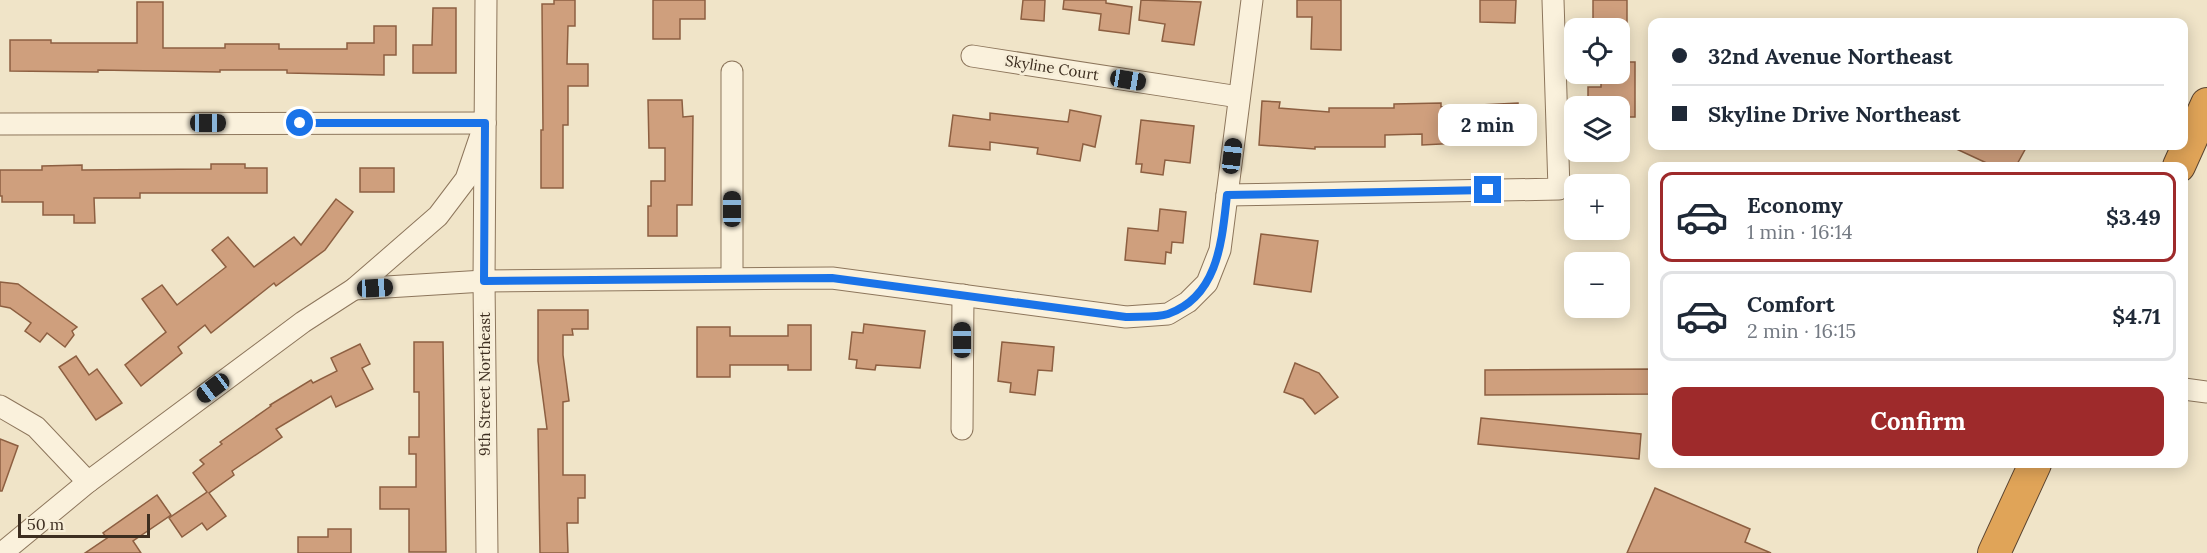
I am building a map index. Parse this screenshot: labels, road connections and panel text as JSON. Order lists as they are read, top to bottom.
{
  "streets": {
    "street": ["Skyline Court", "9th Street Northeast"]
  },
  "scale_bar": "50 m",
  "page": {
    "map_buttons": ["+", "−"],
    "banner": ["32nd Avenue Northeast", "Skyline Drive Northeast"],
    "bubble": "2 min",
    "list": [
      {
        "name": "Economy",
        "note": "1 min · 16:14",
        "value": "$3.49"
      },
      {
        "name": "Comfort",
        "note": "2 min · 16:15",
        "value": "$4.71"
      }
    ],
    "buttons": "Confirm",
    "scale": "50 m"
  }
}
